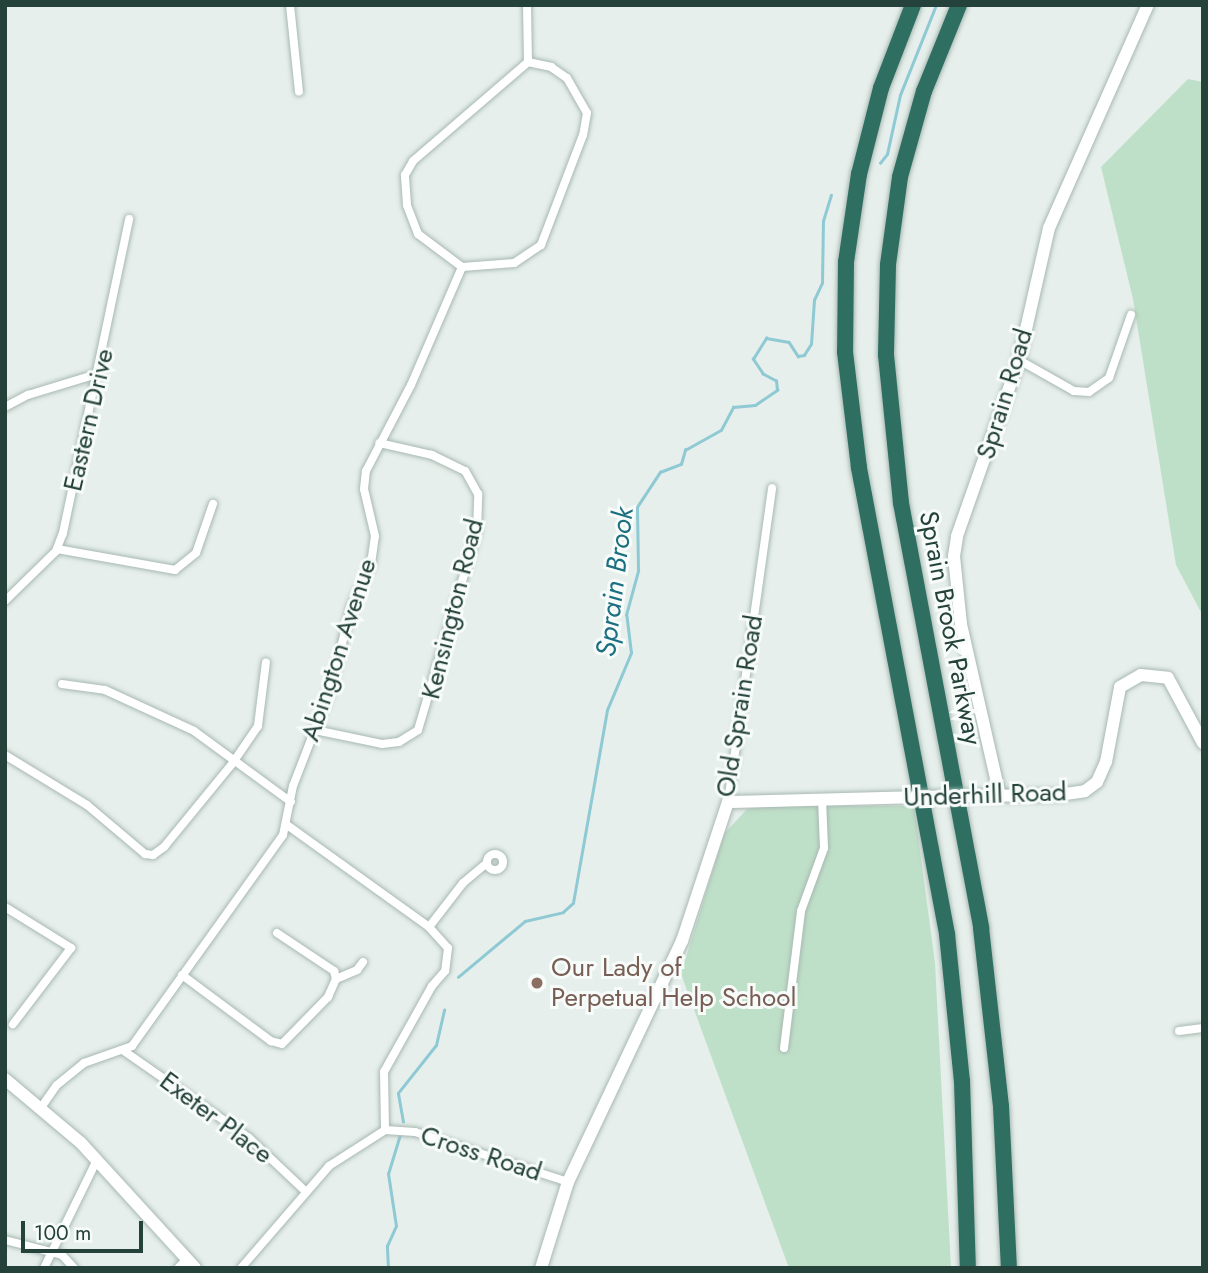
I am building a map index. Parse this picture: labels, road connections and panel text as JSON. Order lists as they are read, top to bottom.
{
  "streets": {
    "highway": ["Sprain Brook Parkway"],
    "street": [
      "Sprain Road",
      "Eastern Drive",
      "Kensington Road",
      "Abington Avenue",
      "Old Sprain Road",
      "Underhill Road",
      "Exeter Place",
      "Cross Road"
    ]
  },
  "crossings": [
    ["Sprain Road", "Underhill Road"],
    ["Kensington Road", "Abington Avenue"],
    ["Old Sprain Road", "Underhill Road"],
    ["Old Sprain Road", "Cross Road"],
    ["Exeter Place", "Cross Road"]
  ],
  "water": ["Sprain Brook"],
  "places": ["Our Lady of Perpetual Help School"],
  "scale_bar": "100 m"
}
